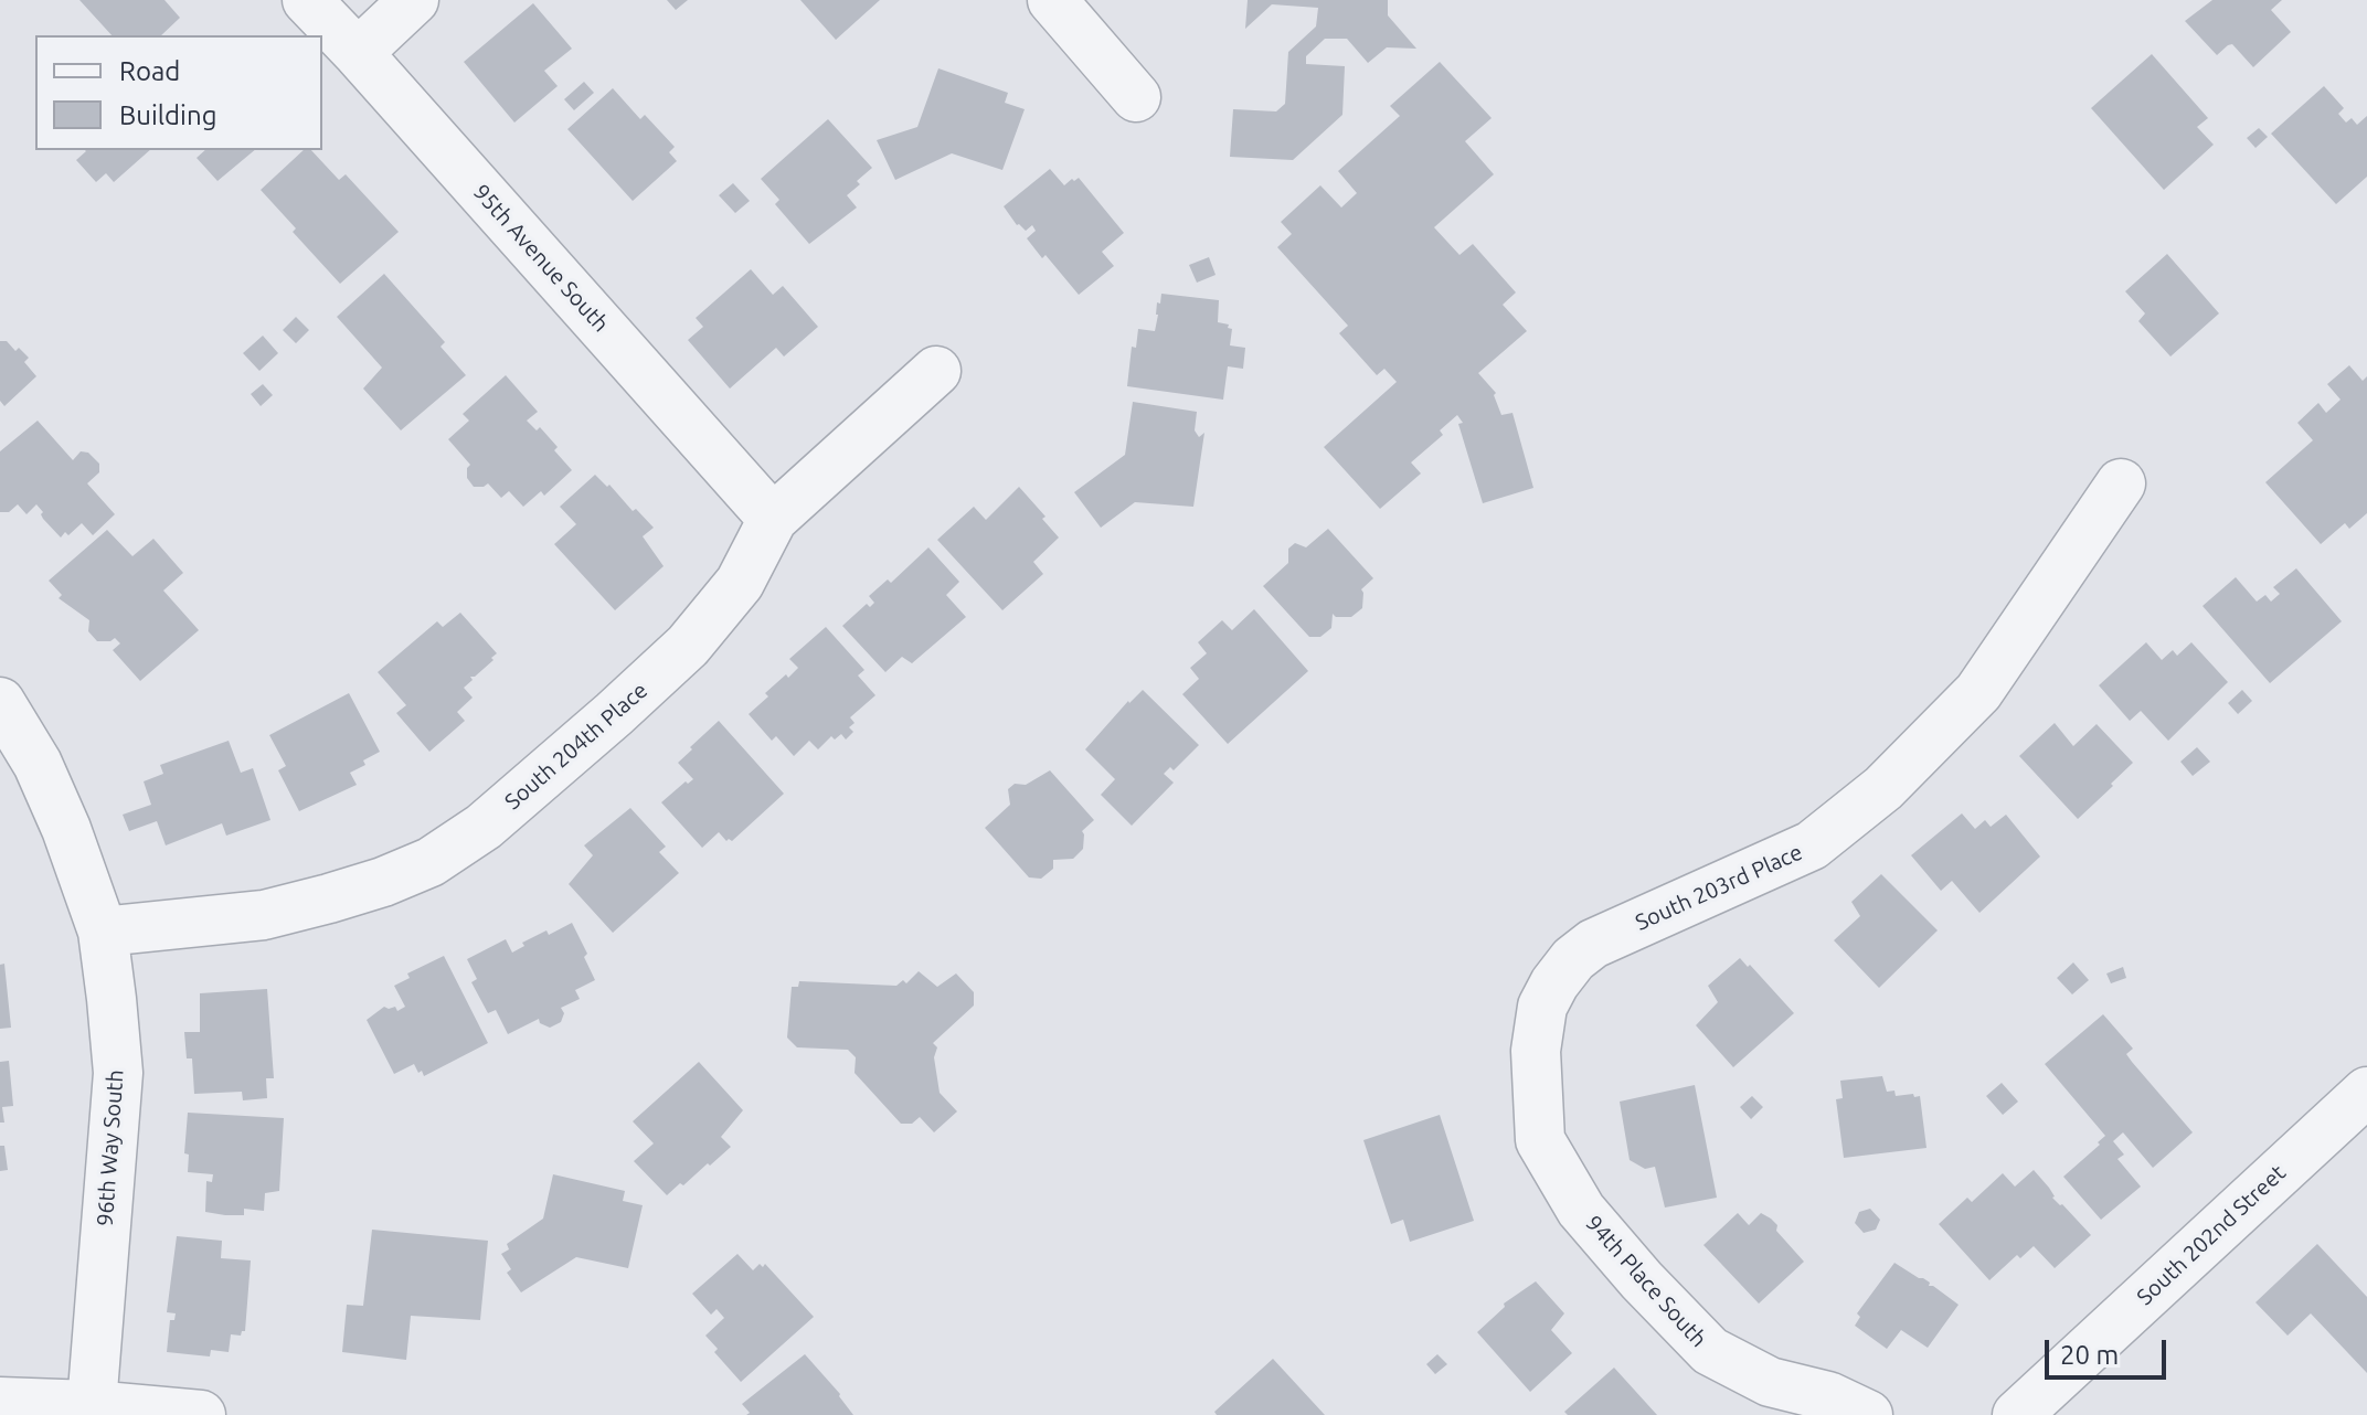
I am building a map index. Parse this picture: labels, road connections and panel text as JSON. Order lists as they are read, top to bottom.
{
  "streets": {
    "street": [
      "95th Avenue South",
      "South 204th Place",
      "South 203rd Place",
      "96th Way South",
      "South 202nd Street",
      "94th Place South"
    ]
  },
  "crossings": [
    ["95th Avenue South", "South 204th Place"],
    ["South 204th Place", "96th Way South"],
    ["South 203rd Place", "94th Place South"]
  ],
  "legend": ["Road", "Building"],
  "scale_bar": "20 m"
}
